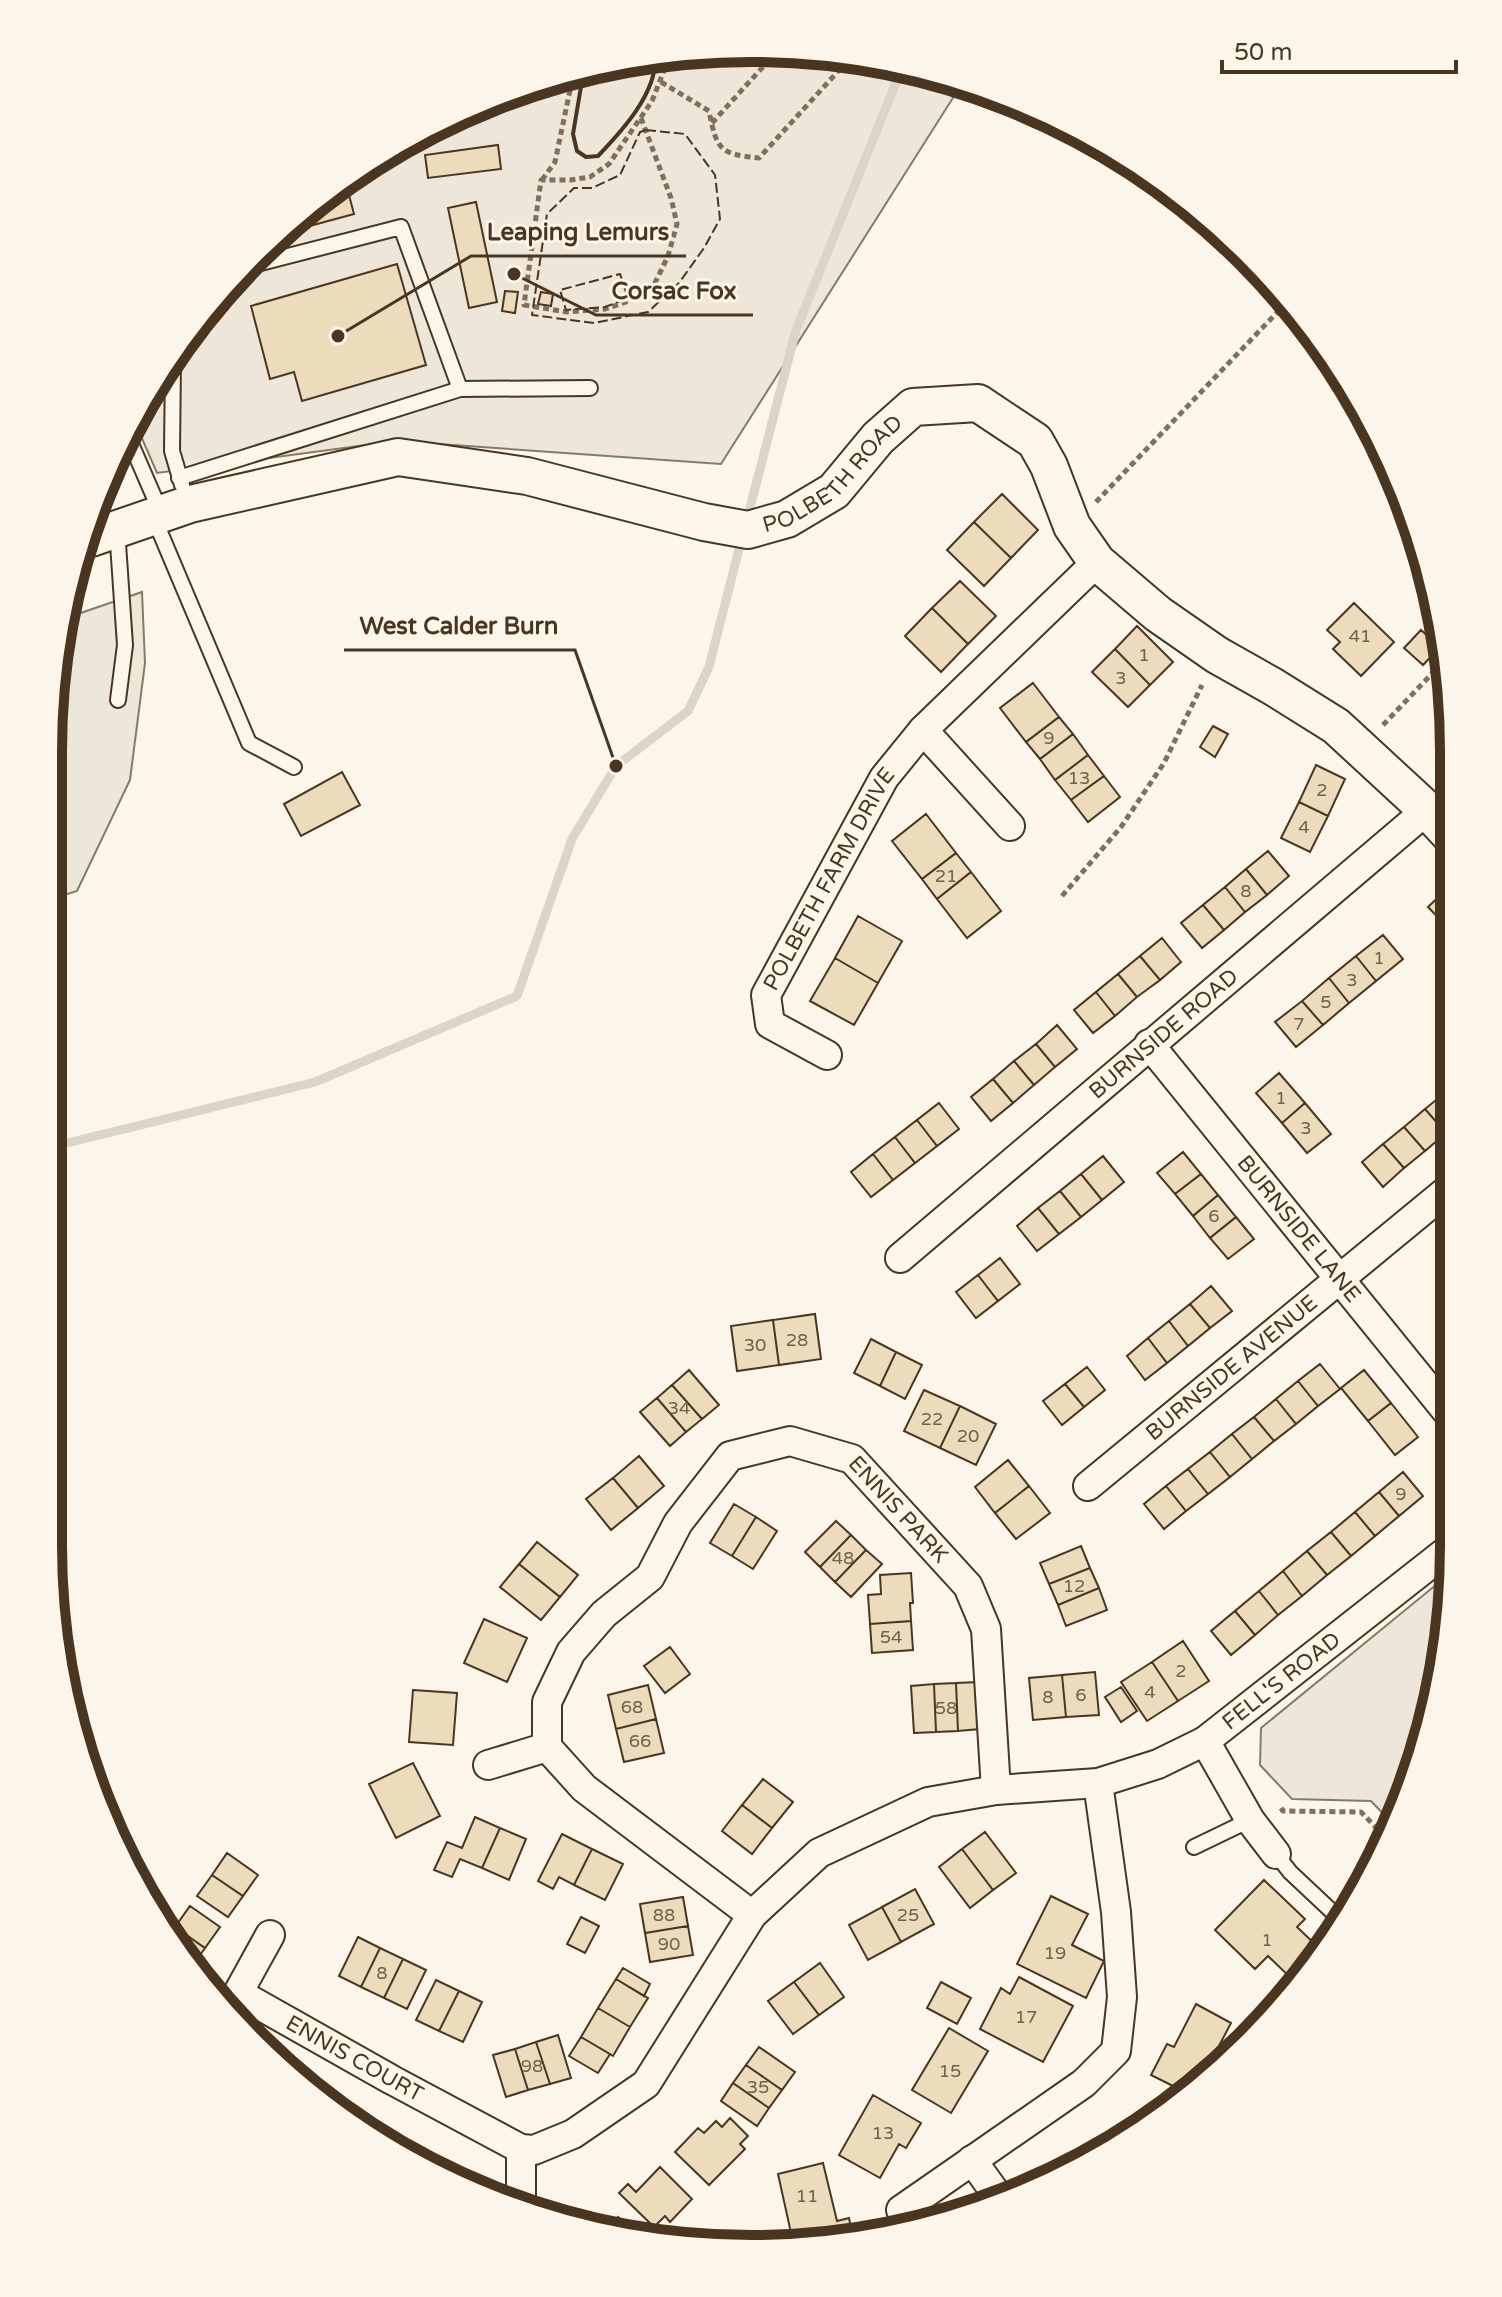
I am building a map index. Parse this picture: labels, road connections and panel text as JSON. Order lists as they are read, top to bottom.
{
  "streets": {
    "street": [
      "POLBETH ROAD",
      "POLBETH FARM DRIVE",
      "BURNSIDE ROAD",
      "BURNSIDE LANE",
      "BURNSIDE AVENUE",
      "ENNIS PARK",
      "FELL'S ROAD",
      "ENNIS COURT"
    ]
  },
  "crossings": [
    ["POLBETH ROAD", "POLBETH FARM DRIVE"],
    ["POLBETH ROAD", "BURNSIDE ROAD"],
    ["BURNSIDE ROAD", "BURNSIDE LANE"],
    ["BURNSIDE LANE", "BURNSIDE AVENUE"]
  ],
  "places": ["Corsac Fox", "Leaping Lemurs", "West Calder Burn"],
  "house_numbers": [
    "41",
    "1",
    "3",
    "9",
    "13",
    "2",
    "4",
    "21",
    "8",
    "1",
    "3",
    "5",
    "7",
    "1",
    "3",
    "6",
    "28",
    "30",
    "34",
    "22",
    "20",
    "9",
    "48",
    "12",
    "54",
    "2",
    "4",
    "6",
    "8",
    "68",
    "58",
    "66",
    "88",
    "25",
    "1",
    "90",
    "19",
    "8",
    "17",
    "98",
    "15",
    "35",
    "13",
    "11"
  ],
  "scale_bar": "50 m"
}
